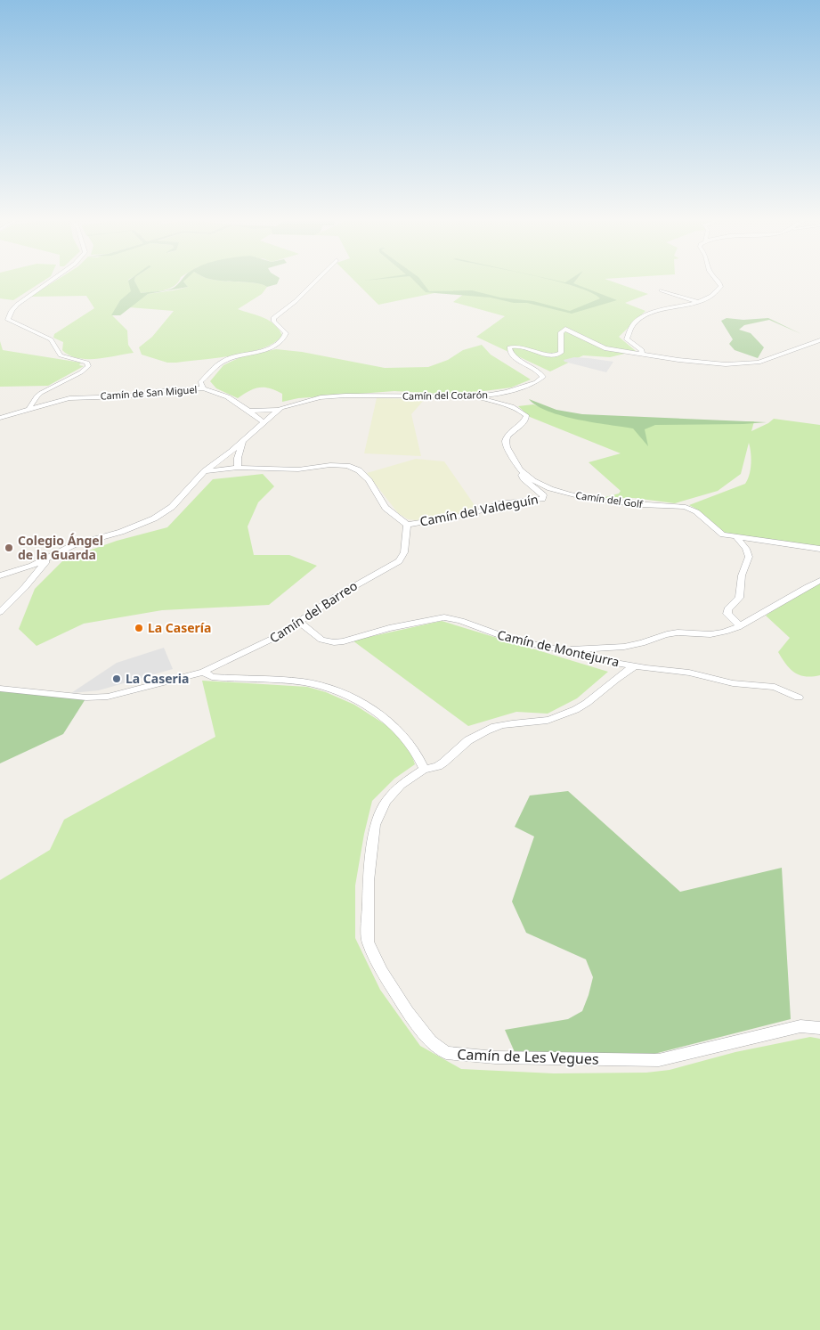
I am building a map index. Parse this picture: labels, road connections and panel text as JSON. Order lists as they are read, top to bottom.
{
  "streets": {
    "street": [
      "Camín de San Miguel",
      "Camín del Cotarón",
      "Camín del Golf",
      "Camín del Valdeguín",
      "Camín del Barreo",
      "Camín de Montejurra",
      "Camín de Les Vegues"
    ]
  },
  "crossings": [
    ["Camín de San Miguel", "Camín del Cotarón"],
    ["Camín del Cotarón", "Camín del Golf"],
    ["Camín del Golf", "Camín del Valdeguín"],
    ["Camín del Valdeguín", "Camín del Barreo"],
    ["Camín del Barreo", "Camín de Montejurra"],
    ["Camín de Montejurra", "Camín de Les Vegues"]
  ],
  "places": ["Colegio Ángel de la Guarda", "La Casería", "La Caseria"]
}
